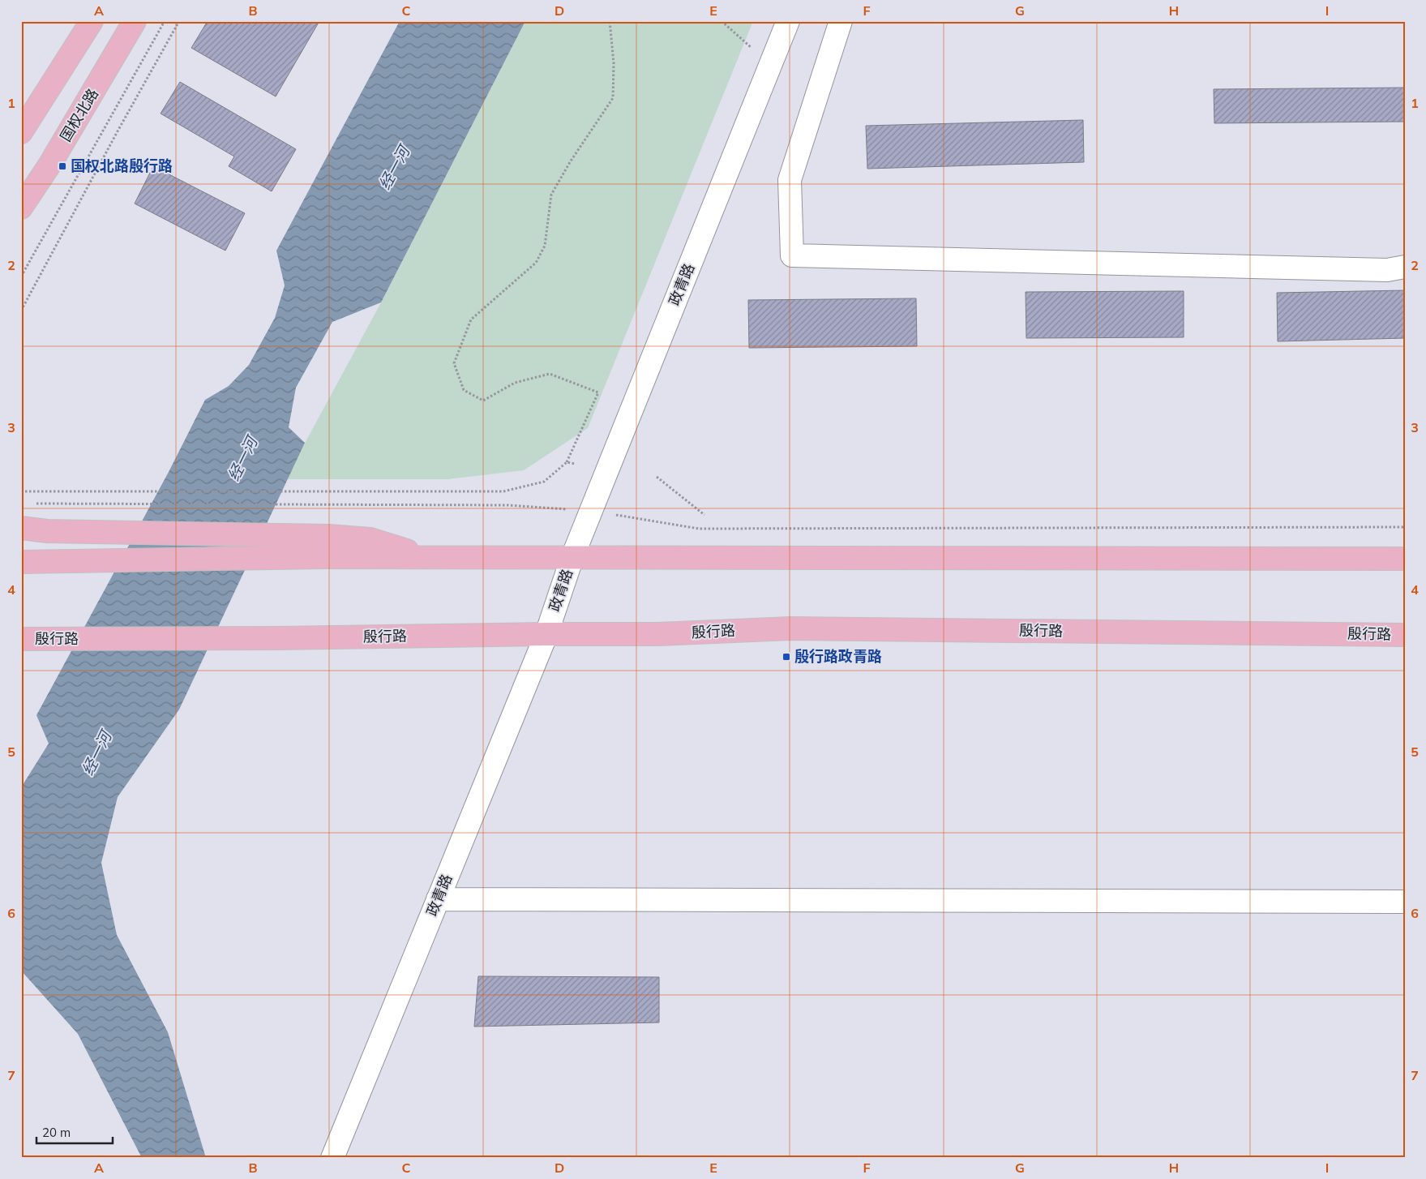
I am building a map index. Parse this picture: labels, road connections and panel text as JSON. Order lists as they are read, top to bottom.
{
  "streets": {
    "main road": ["国权北路", "殷行路"],
    "street": ["政青路"]
  },
  "crossings": [
    ["政青路", "殷行路"]
  ],
  "water": ["经一河"],
  "places": {
    "transit": ["国权北路殷行路", "殷行路政青路"]
  },
  "scale_bar": "20 m",
  "grid": {
    "columns": [
      "A",
      "B",
      "C",
      "D",
      "E",
      "F",
      "G",
      "H",
      "I"
    ],
    "rows": [
      "1",
      "2",
      "3",
      "4",
      "5",
      "6",
      "7"
    ]
  }
}
